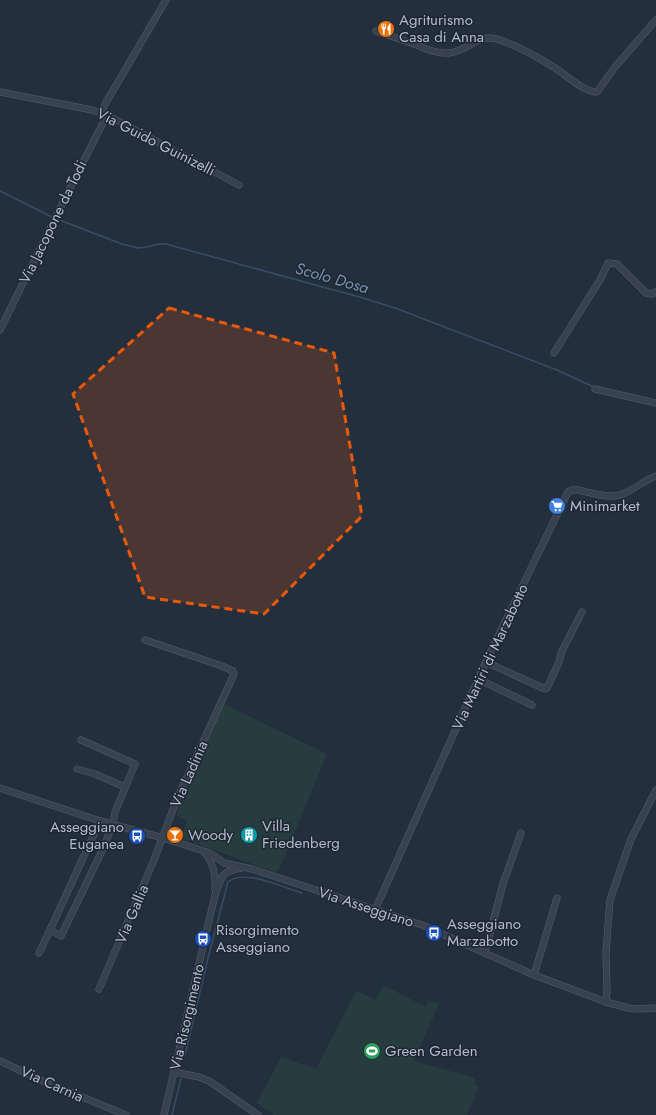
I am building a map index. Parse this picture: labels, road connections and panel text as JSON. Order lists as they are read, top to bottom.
{
  "streets": {
    "street": [
      "Via Guido Guinizelli",
      "Via Jacopone da Todi",
      "Via Martiri di Marzabotto",
      "Via Ladinia",
      "Via Asseggiano",
      "Via Gallia",
      "Via Risorgimento",
      "Via Carnia"
    ]
  },
  "crossings": [
    ["Via Guido Guinizelli", "Via Jacopone da Todi"],
    ["Via Martiri di Marzabotto", "Via Asseggiano"],
    ["Via Ladinia", "Via Asseggiano"],
    ["Via Ladinia", "Via Gallia"],
    ["Via Asseggiano", "Via Gallia"],
    ["Via Asseggiano", "Via Risorgimento"]
  ],
  "water": ["Scolo Dosa"],
  "places": {
    "restaurant": ["Agriturismo Casa di Anna"],
    "supermarket": ["Minimarket"],
    "bar": ["Woody"],
    "building": ["Villa Friedenberg"],
    "bus stop": ["Asseggiano Euganea", "Asseggiano Marzabotto", "Risorgimento Asseggiano"],
    "sports": ["Green Garden"]
  }
}
